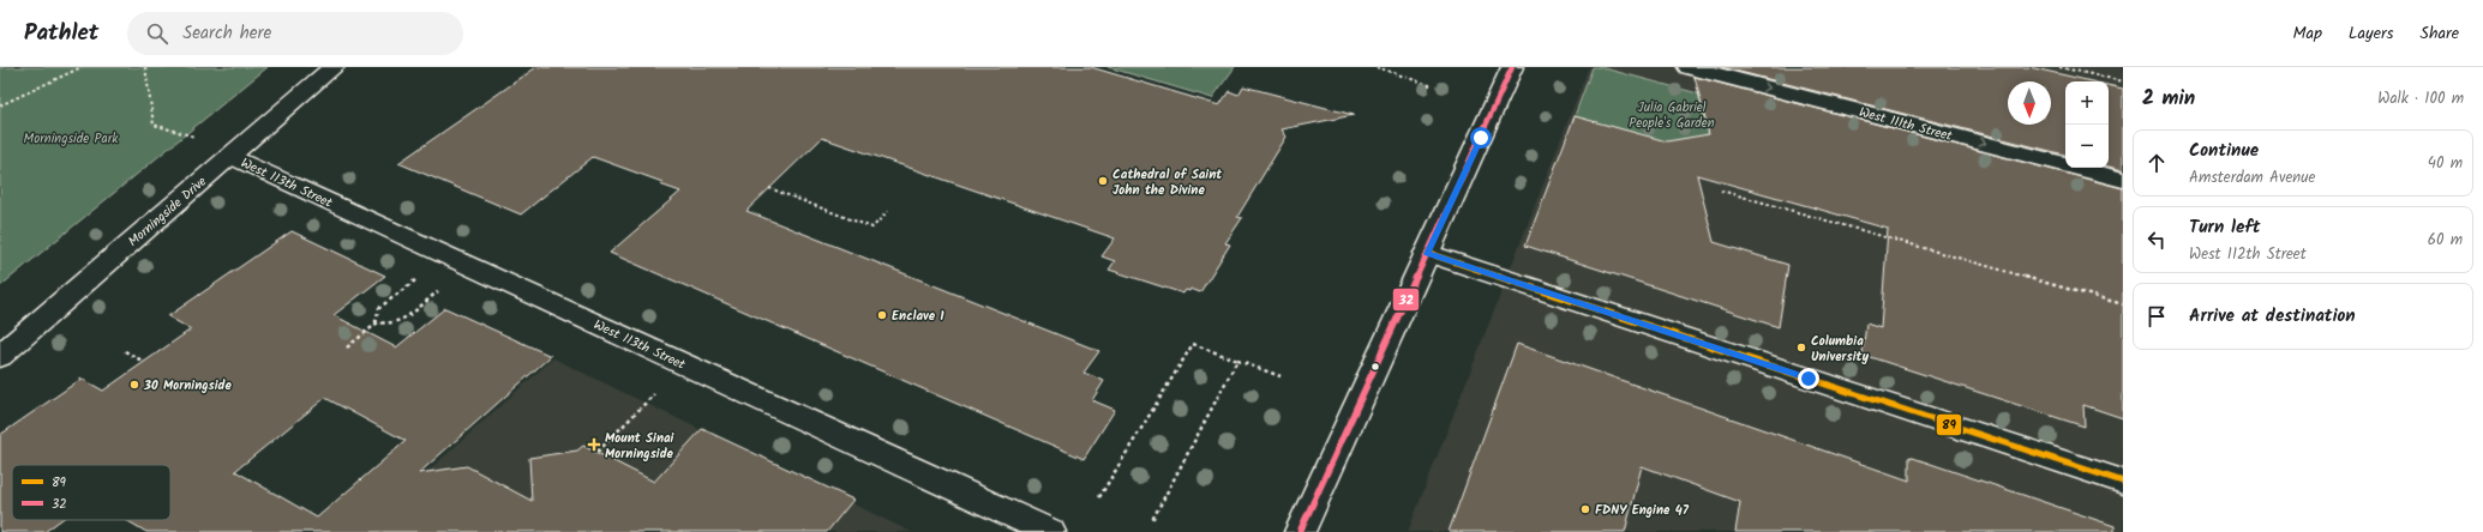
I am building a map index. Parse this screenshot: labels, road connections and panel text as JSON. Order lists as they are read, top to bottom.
{
  "streets": {
    "street": ["West 111th Street", "West 113th Street", "Morningside Drive"]
  },
  "crossings": [
    ["West 113th Street", "Morningside Drive"]
  ],
  "one_way": ["West 111th Street"],
  "parks": ["Julia Gabriel People's Garden", "Morningside Park"],
  "places": {
    "other": [
      "Cathedral of Saint John the Divine",
      "Enclave 1",
      "Columbia University",
      "30 Morningside",
      "FDNY Engine 47"
    ],
    "health": ["Mount Sinai Morningside"]
  },
  "lines": ["transit line 32", "transit line 89"],
  "legend": ["89", "32"],
  "north": "bottom",
  "page": {
    "header": "Pathlet",
    "search": "Search here",
    "nav": ["Map", "Layers", "Share"],
    "heading": ["2 min", "Walk · 100 m"],
    "map_buttons": ["+", "−"],
    "list": [
      ["Continue", "Amsterdam Avenue", "40 m"],
      ["Turn left", "West 112th Street", "60 m"],
      "Arrive at destination"
    ]
  }
}
